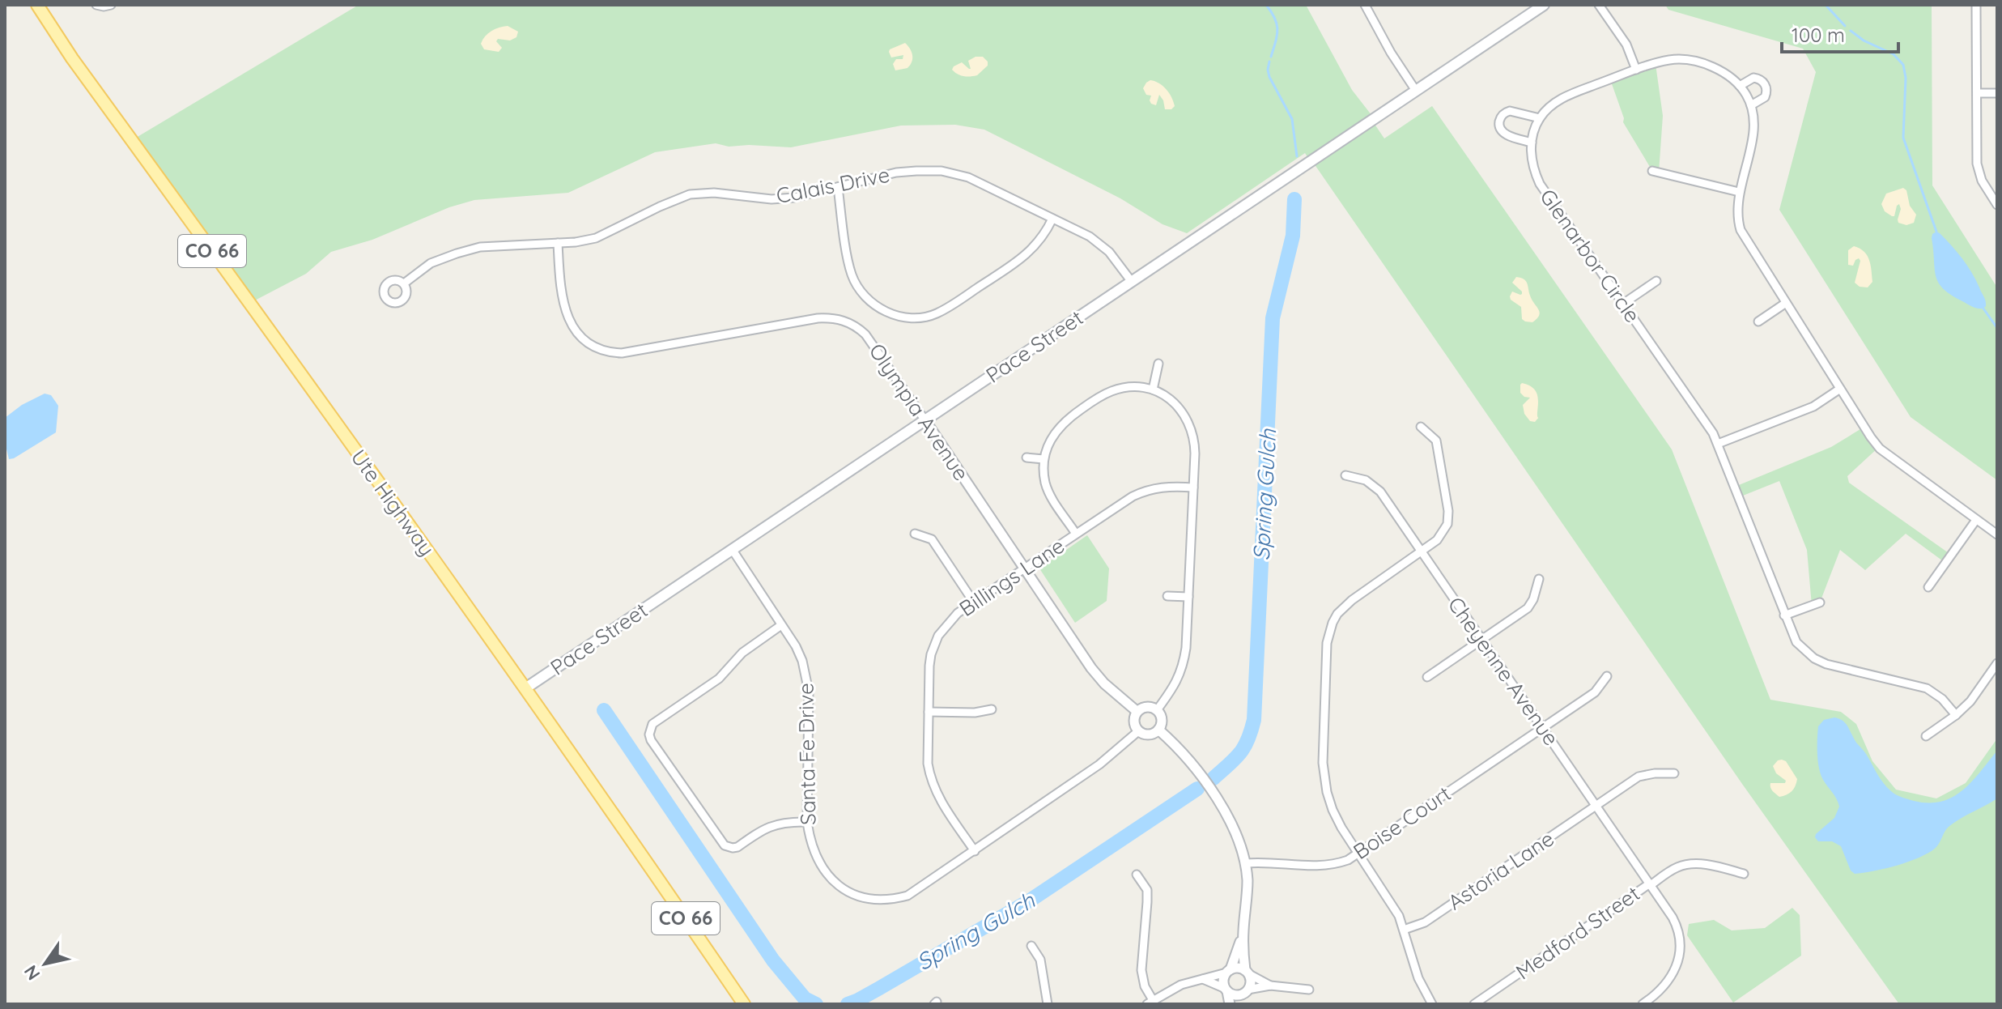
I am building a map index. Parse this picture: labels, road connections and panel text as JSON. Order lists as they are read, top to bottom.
{
  "streets": {
    "main road": ["CO 66", "Pace Street", "Ute Highway"],
    "street": [
      "Calais Drive",
      "Glenarbor Circle",
      "Olympia Avenue",
      "Billings Lane",
      "Cheyenne Avenue",
      "Santa Fe Drive",
      "Boise Court",
      "Astoria Lane",
      "Medford Street"
    ]
  },
  "crossings": [
    ["Calais Drive", "Pace Street"],
    ["Calais Drive", "Olympia Avenue"],
    ["Pace Street", "Olympia Avenue"],
    ["Pace Street", "Ute Highway"],
    ["Pace Street", "Santa Fe Drive"],
    ["Olympia Avenue", "Billings Lane"],
    ["Olympia Avenue", "Santa Fe Drive"],
    ["Billings Lane", "Santa Fe Drive"],
    ["Cheyenne Avenue", "Boise Court"],
    ["Cheyenne Avenue", "Astoria Lane"],
    ["Cheyenne Avenue", "Medford Street"]
  ],
  "water": ["Spring Gulch"],
  "scale_bar": "100 m",
  "north": "bottom left"
}
